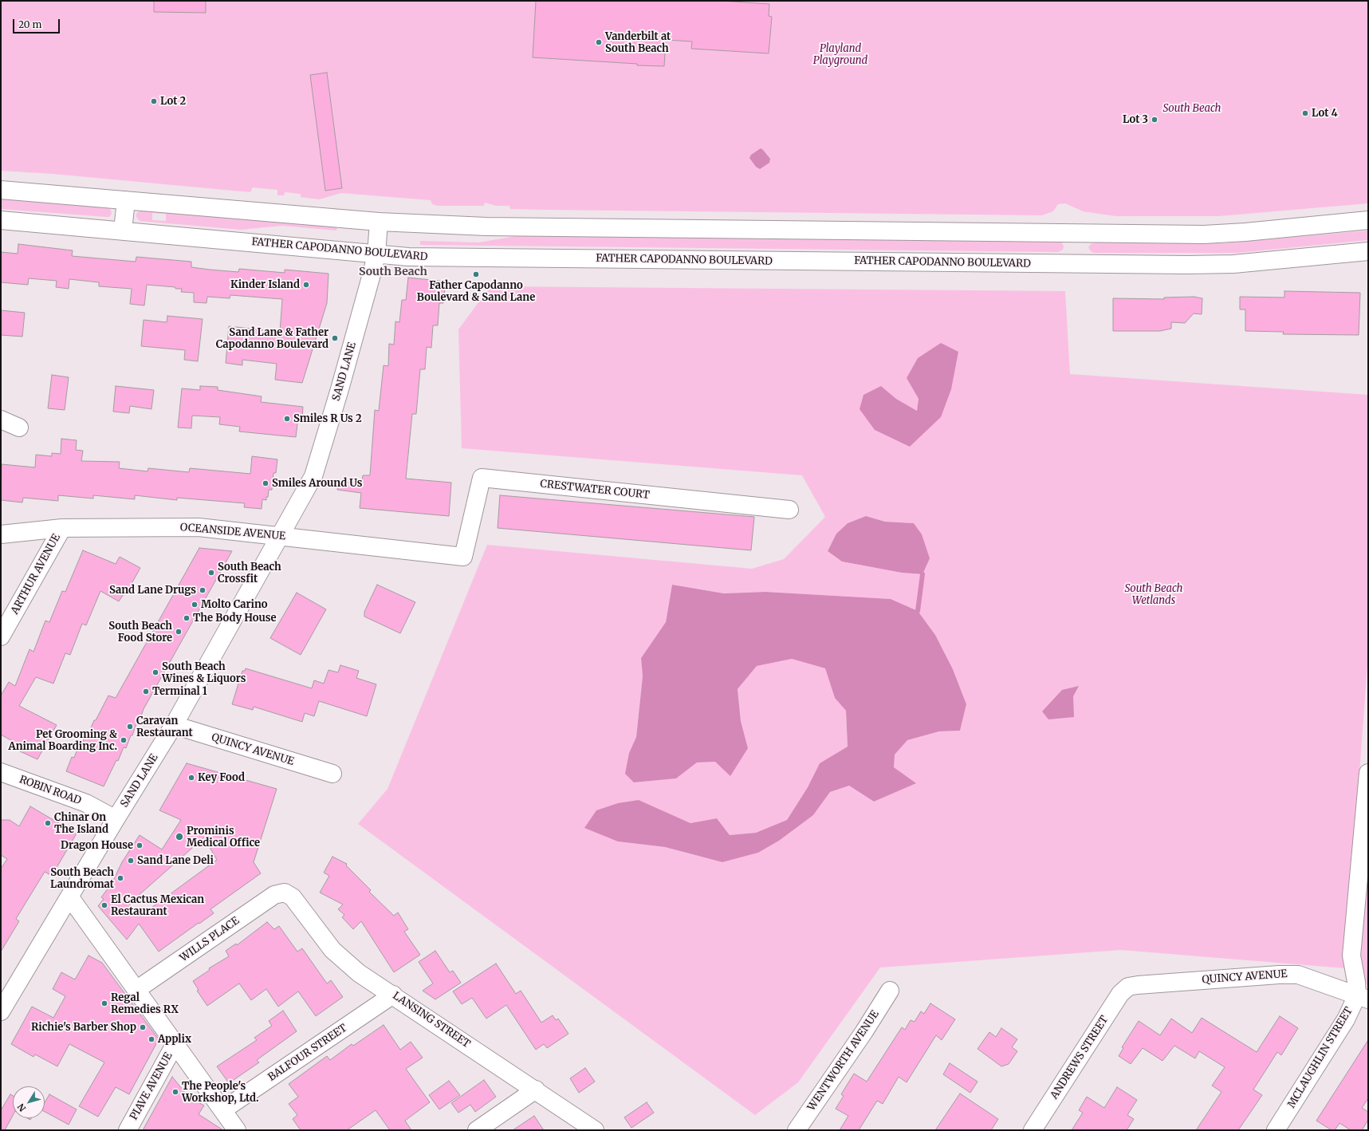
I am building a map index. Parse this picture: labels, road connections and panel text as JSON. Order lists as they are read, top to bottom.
{
  "streets": {
    "street": [
      "FATHER CAPODANNO BOULEVARD",
      "SAND LANE",
      "CRESTWATER COURT",
      "OCEANSIDE AVENUE",
      "ARTHUR AVENUE",
      "QUINCY AVENUE",
      "ROBIN ROAD",
      "WILLS PLACE",
      "LANSING STREET",
      "BALFOUR STREET",
      "ANDREWS STREET",
      "MCLAUGHLIN STREET",
      "WENTWORTH AVENUE",
      "PIAVE AVENUE"
    ]
  },
  "crossings": [
    ["FATHER CAPODANNO BOULEVARD", "SAND LANE"],
    ["SAND LANE", "OCEANSIDE AVENUE"],
    ["SAND LANE", "QUINCY AVENUE"],
    ["SAND LANE", "ROBIN ROAD"],
    ["CRESTWATER COURT", "OCEANSIDE AVENUE"],
    ["OCEANSIDE AVENUE", "ARTHUR AVENUE"],
    ["QUINCY AVENUE", "ANDREWS STREET"],
    ["QUINCY AVENUE", "MCLAUGHLIN STREET"],
    ["WILLS PLACE", "LANSING STREET"],
    ["LANSING STREET", "BALFOUR STREET"]
  ],
  "districts": ["South Beach"],
  "parks": ["Playland Playground", "South Beach", "South Beach Wetlands"],
  "places": [
    "Vanderbilt at South Beach",
    "Lot 2",
    "Lot 4",
    "Lot 3",
    "Father Capodanno Boulevard & Sand Lane",
    "Kinder Island",
    "Sand Lane & Father Capodanno Boulevard",
    "Smiles R Us 2",
    "Smiles Around Us",
    "South Beach Crossfit",
    "Sand Lane Drugs",
    "Molto Carino",
    "The Body House",
    "South Beach Food Store",
    "South Beach Wines & Liquors",
    "Terminal 1",
    "Caravan Restaurant",
    "Pet Grooming & Animal Boarding Inc.",
    "Key Food",
    "Chinar On The Island",
    "Prominis Medical Office",
    "Dragon House",
    "Sand Lane Deli",
    "South Beach Laundromat",
    "El Cactus Mexican Restaurant",
    "Regal Remedies RX",
    "Richie's Barber Shop",
    "Applix",
    "The People's Workshop, Ltd."
  ],
  "scale_bar": "20 m",
  "north": "bottom left"
}
